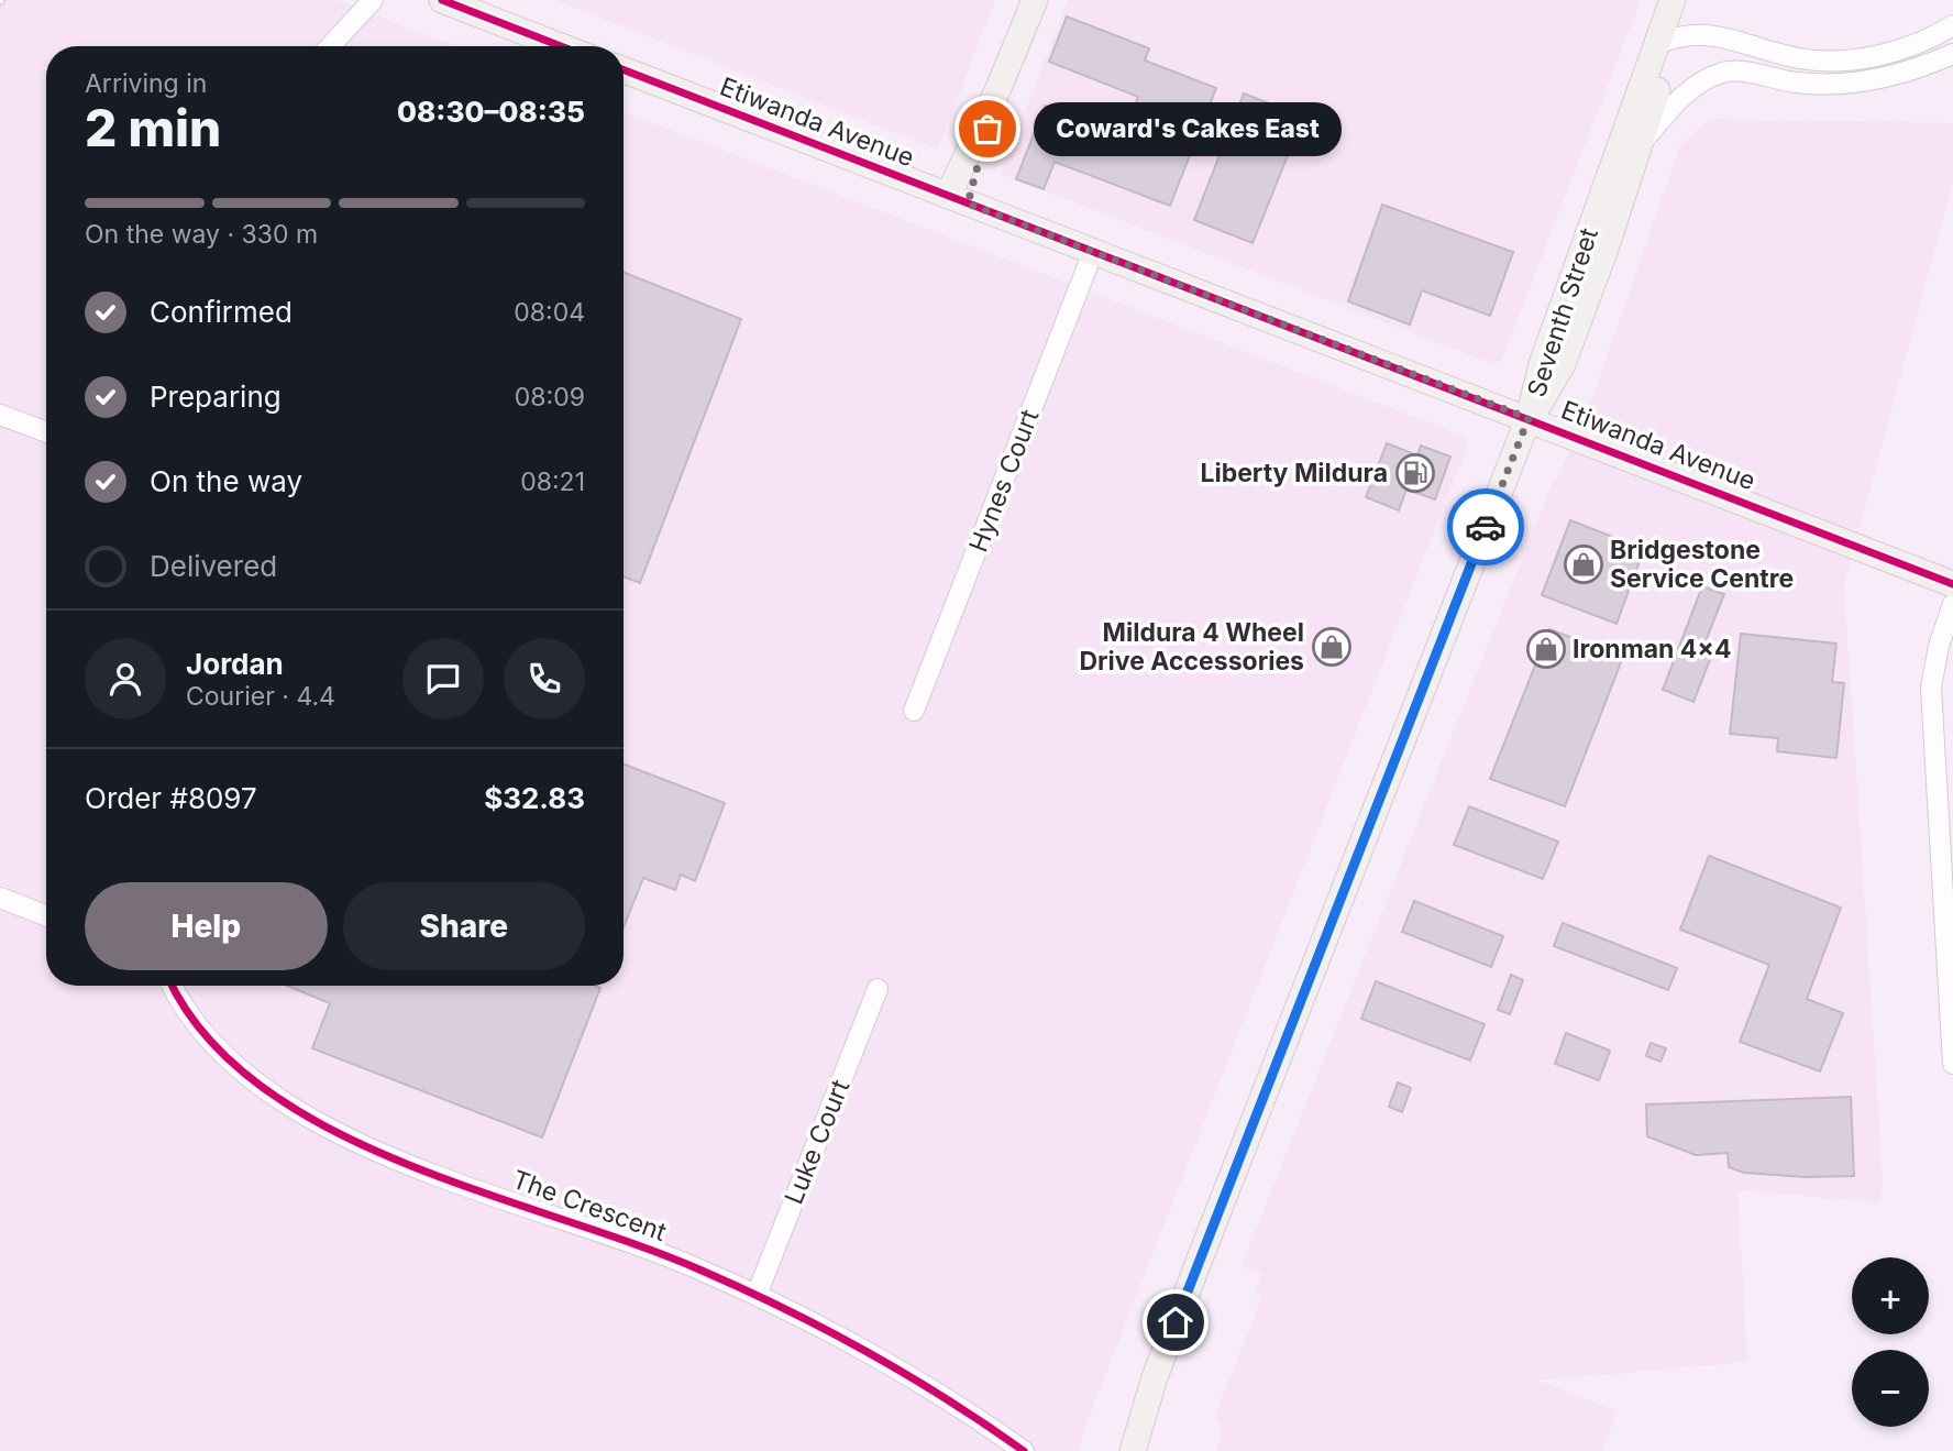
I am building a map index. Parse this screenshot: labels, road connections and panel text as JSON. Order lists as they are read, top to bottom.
{
  "streets": {
    "main road": ["Etiwanda Avenue", "Seventh Street"],
    "street": ["Hynes Court", "Luke Court", "The Crescent"]
  },
  "crossings": [
    ["Etiwanda Avenue", "Seventh Street"],
    ["Etiwanda Avenue", "Hynes Court"],
    ["Luke Court", "The Crescent"]
  ],
  "places": {
    "other": ["Coward's Cakes East"],
    "fuel station": ["Liberty Mildura"],
    "shop": ["Bridgestone Service Centre", "Mildura 4 Wheel Drive Accessories", "Ironman 4x4"]
  },
  "page": {
    "heading": ["2 min", "Arriving in", "08:30–08:35"],
    "panel": [
      "Jordan",
      "Courier · 4.4",
      "Order #8097",
      "$32.83"
    ],
    "bubble": "Coward's Cakes East",
    "bar": "On the way · 330 m",
    "list": [
      ["Confirmed", "08:04"],
      ["Preparing", "08:09"],
      ["On the way", "08:21"],
      "Delivered"
    ],
    "buttons": ["Help", "Share"],
    "map_buttons": ["+", "−"]
  }
}
